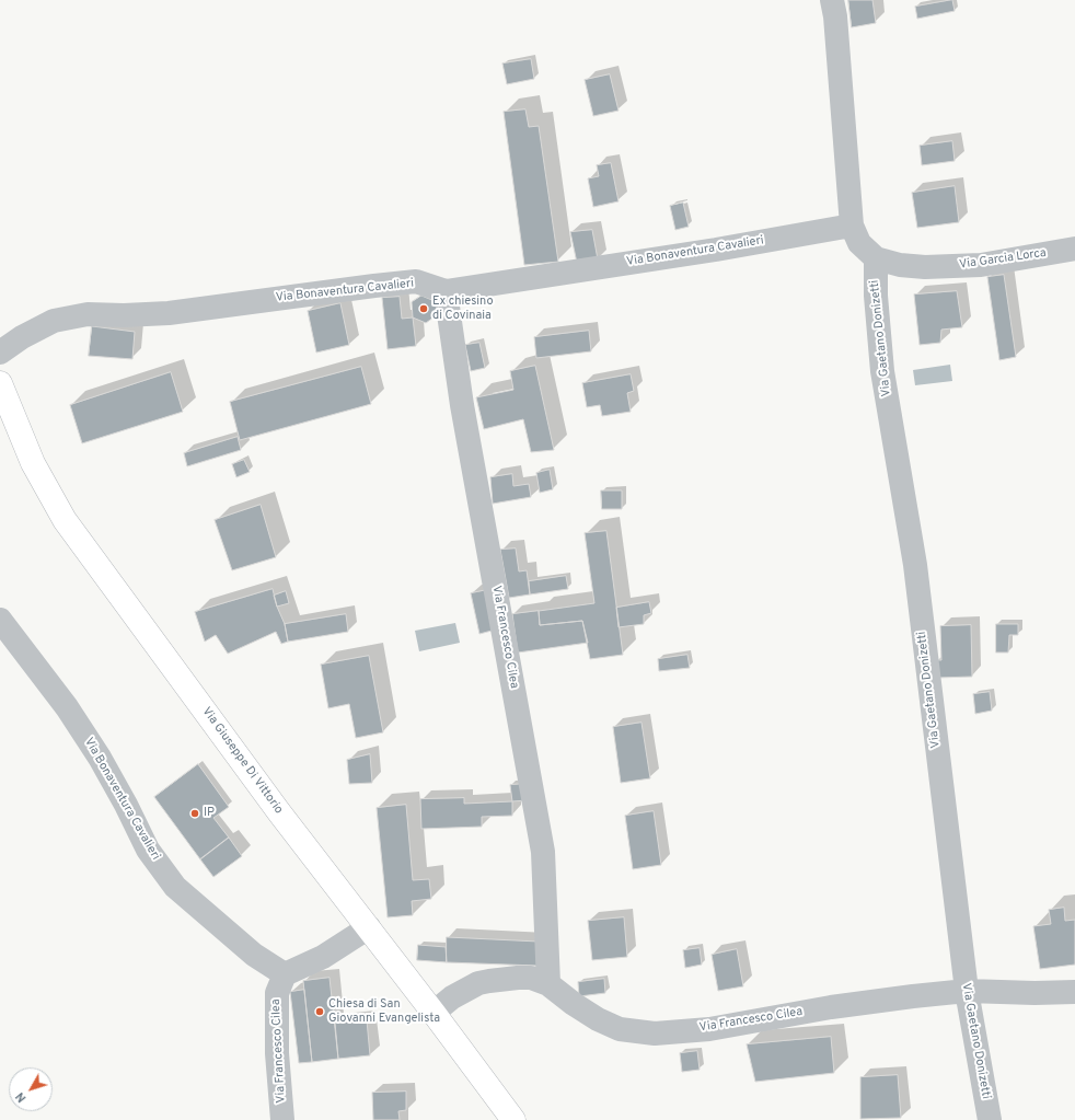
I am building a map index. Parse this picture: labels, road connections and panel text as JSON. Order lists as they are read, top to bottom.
{
  "streets": {
    "main road": ["Via Giuseppe Di Vittorio"],
    "street": [
      "Via Bonaventura Cavalieri",
      "Via Garcia Lorca",
      "Via Gaetano Donizetti",
      "Via Francesco Cilea"
    ]
  },
  "crossings": [
    ["Via Bonaventura Cavalieri", "Via Garcia Lorca"],
    ["Via Bonaventura Cavalieri", "Via Gaetano Donizetti"],
    ["Via Bonaventura Cavalieri", "Via Francesco Cilea"],
    ["Via Garcia Lorca", "Via Gaetano Donizetti"],
    ["Via Gaetano Donizetti", "Via Francesco Cilea"],
    ["Via Francesco Cilea", "Via Giuseppe Di Vittorio"]
  ],
  "places": ["Ex chiesino di Covinaia", "IP", "Chiesa di San Giovanni Evangelista"],
  "north": "bottom left"
}
